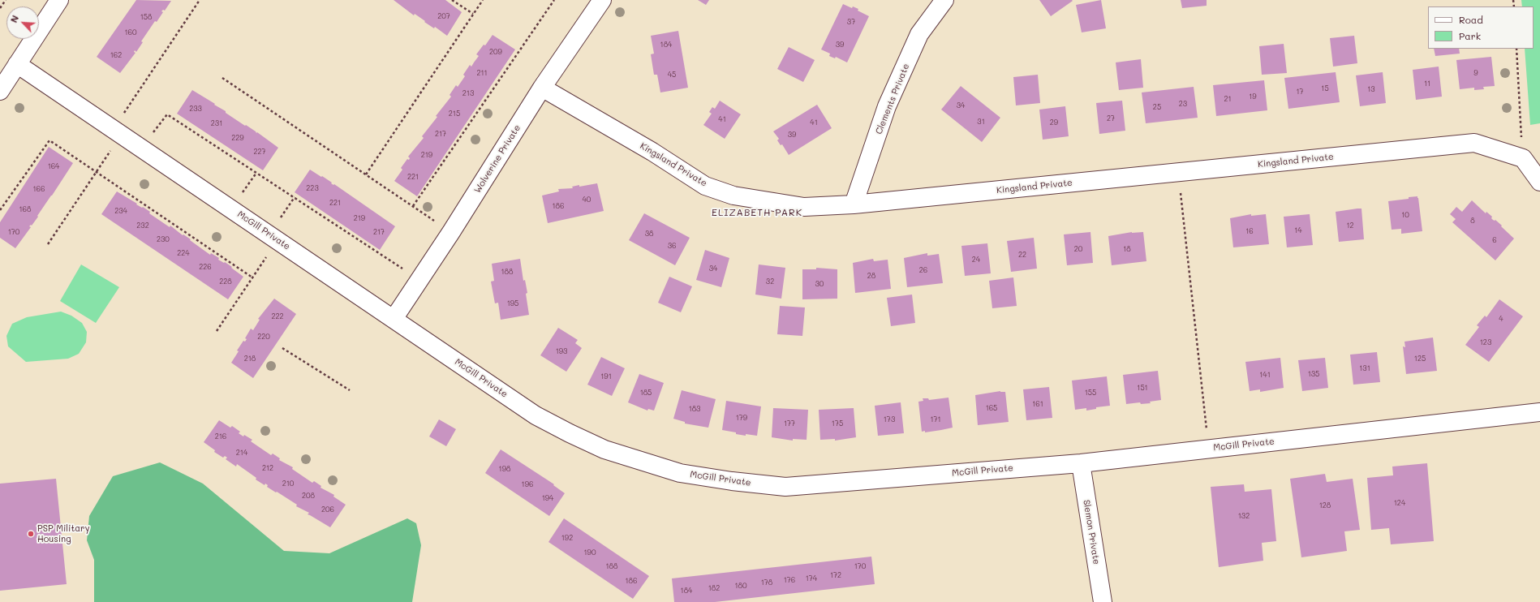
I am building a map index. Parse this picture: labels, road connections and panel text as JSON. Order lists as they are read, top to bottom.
{
  "streets": {
    "street": [
      "Clements Private",
      "Wolverine Private",
      "Kingsland Private",
      "McGill Private",
      "Slemon Private"
    ]
  },
  "crossings": [
    ["Clements Private", "Kingsland Private"],
    ["Wolverine Private", "Kingsland Private"],
    ["Wolverine Private", "McGill Private"],
    ["McGill Private", "Slemon Private"]
  ],
  "districts": ["ELIZABETH PARK"],
  "places": ["PSP Military Housing"],
  "house_numbers": [
    "207",
    "158",
    "37",
    "160",
    "184",
    "39",
    "209",
    "162",
    "211",
    "9",
    "45",
    "11",
    "15",
    "13",
    "17",
    "213",
    "19",
    "21",
    "23",
    "34",
    "25",
    "233",
    "215",
    "27",
    "41",
    "31",
    "41",
    "29",
    "231",
    "217",
    "39",
    "229",
    "227",
    "219",
    "164",
    "221",
    "223",
    "166",
    "40",
    "221",
    "186",
    "168",
    "234",
    "10",
    "219",
    "8",
    "232",
    "12",
    "14",
    "16",
    "170",
    "217",
    "38",
    "230",
    "6",
    "36",
    "20",
    "18",
    "224",
    "22",
    "24",
    "226",
    "34",
    "26",
    "188",
    "28",
    "228",
    "32",
    "30",
    "195",
    "222",
    "4",
    "220",
    "123",
    "193",
    "218",
    "125",
    "131",
    "135",
    "141",
    "191",
    "151",
    "185",
    "155",
    "161",
    "165",
    "183",
    "179",
    "173",
    "171",
    "177",
    "175",
    "216",
    "214",
    "212",
    "198",
    "210",
    "196",
    "208",
    "194",
    "124",
    "128",
    "206",
    "132",
    "192",
    "190",
    "188",
    "170",
    "172",
    "174",
    "176",
    "186",
    "178",
    "180",
    "182",
    "184"
  ],
  "legend": ["Road", "Park"],
  "north": "top left"
}
